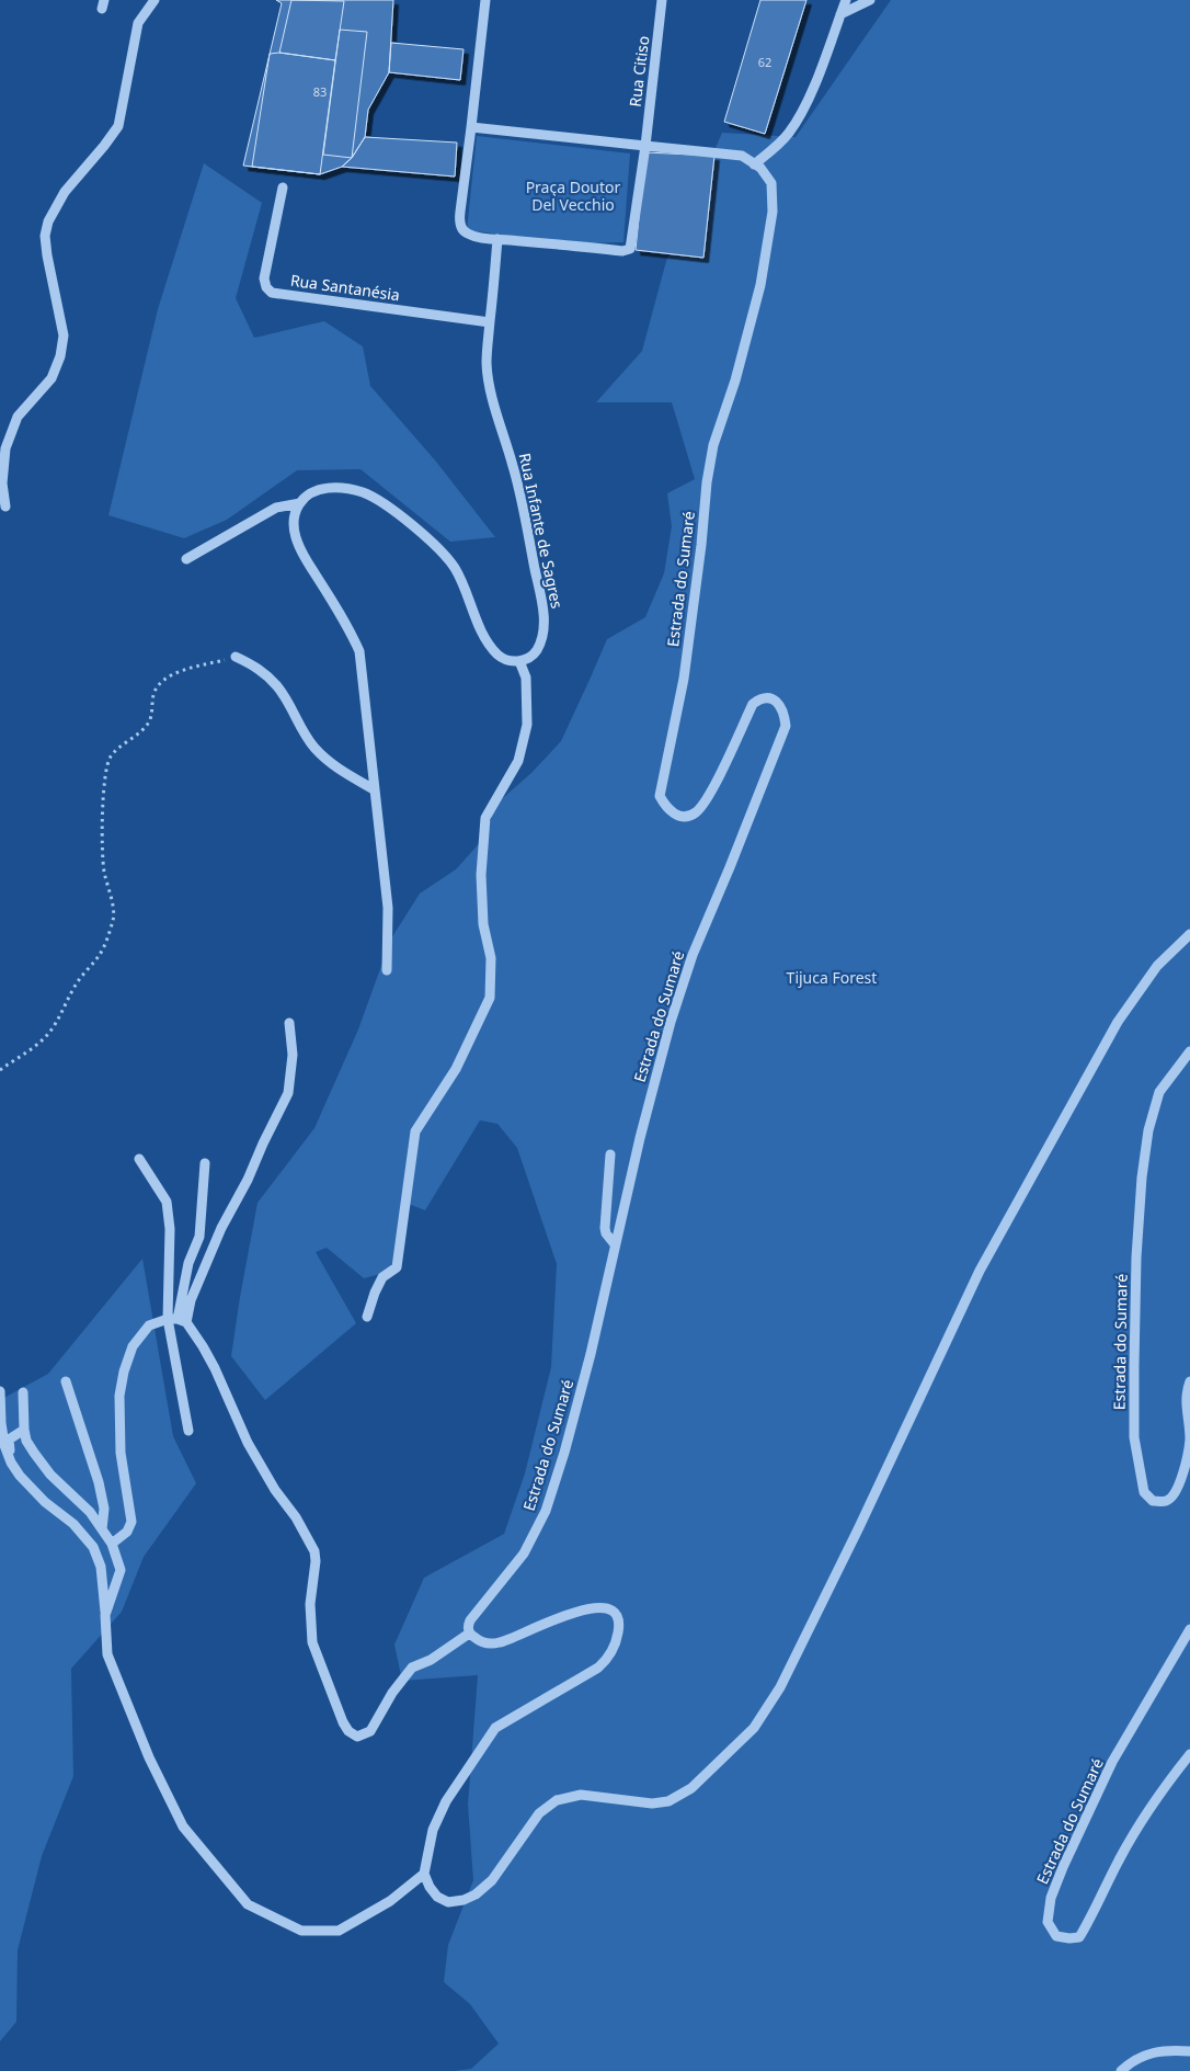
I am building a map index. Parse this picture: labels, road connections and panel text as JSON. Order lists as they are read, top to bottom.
{
  "streets": {
    "street": [
      "Rua Citiso",
      "Rua Santanésia",
      "Rua Infante de Sagres",
      "Estrada do Sumaré"
    ]
  },
  "crossings": [
    ["Rua Citiso", "Estrada do Sumaré"],
    ["Rua Santanésia", "Rua Infante de Sagres"]
  ],
  "parks": ["Praça Doutor Del Vecchio", "Tijuca Forest"],
  "house_numbers": ["62", "83"]
}
